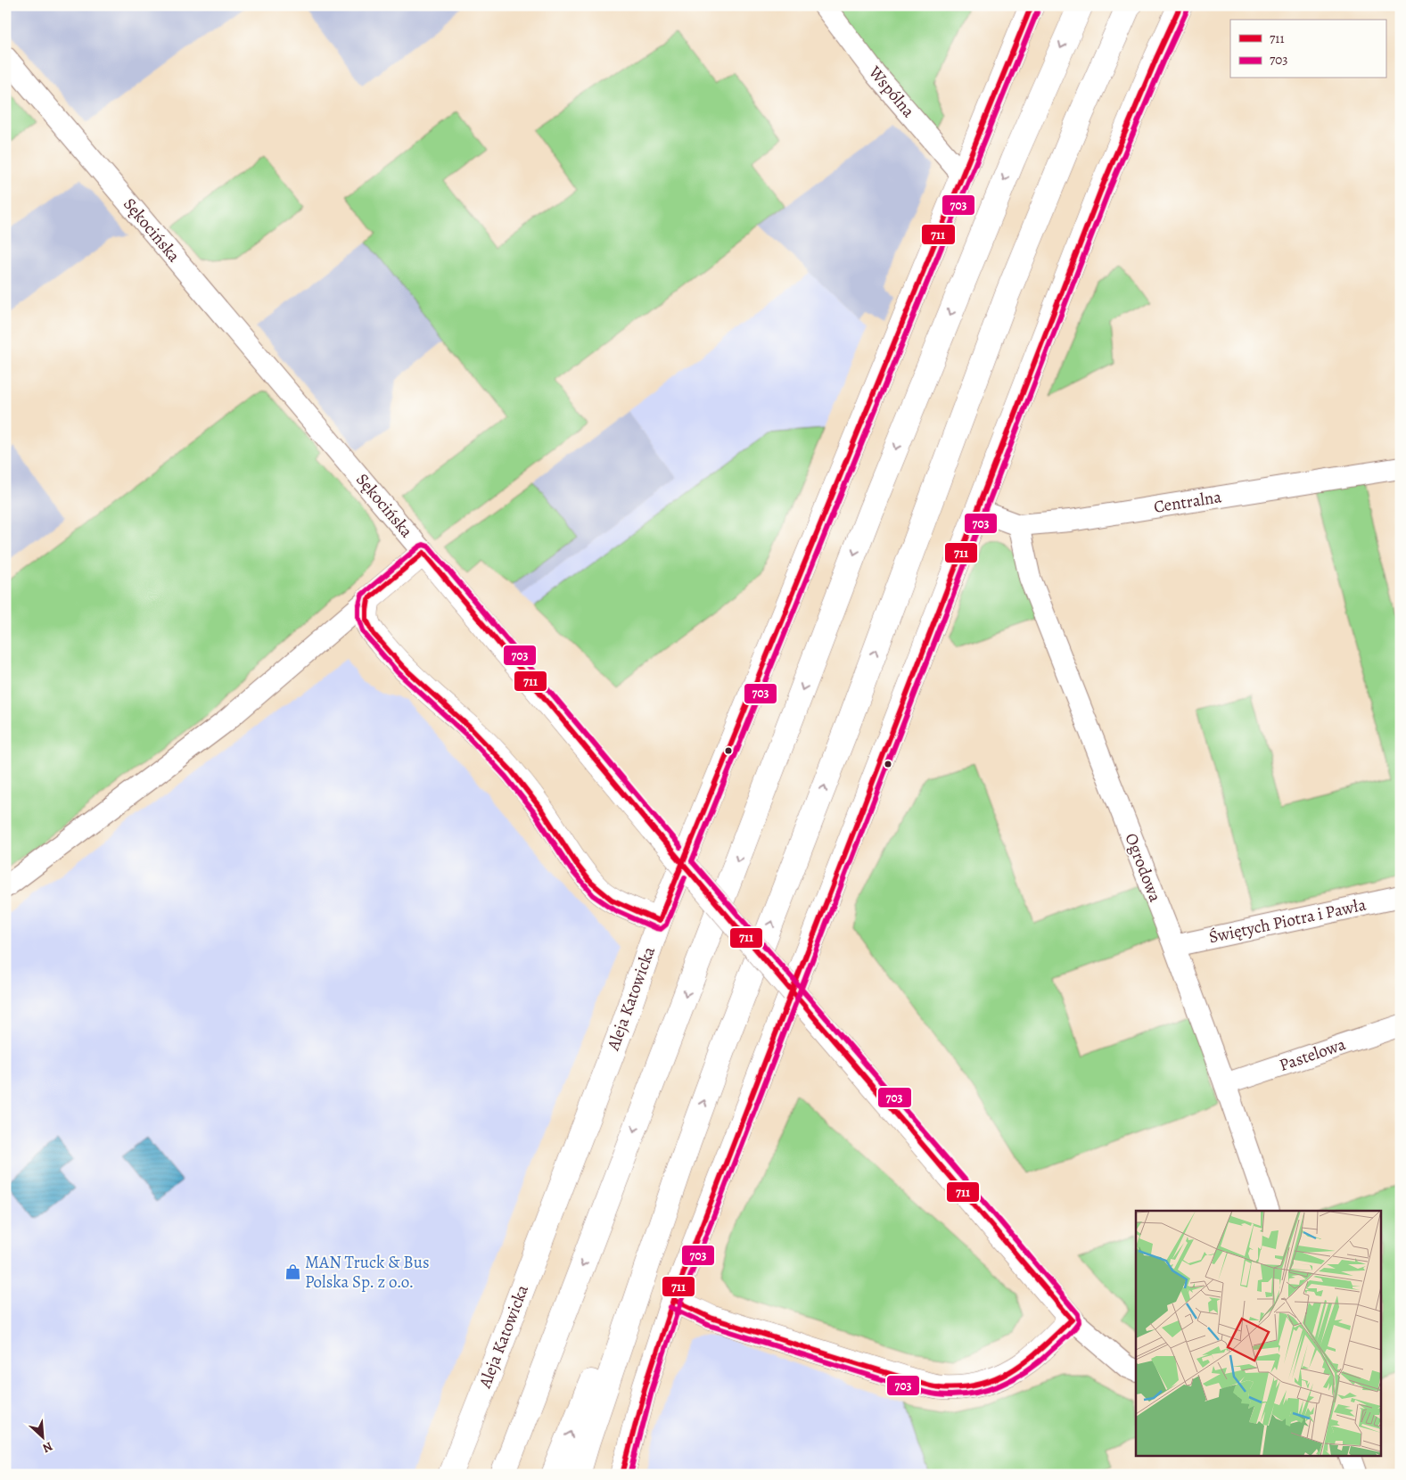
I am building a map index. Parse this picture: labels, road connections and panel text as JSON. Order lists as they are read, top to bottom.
{
  "streets": {
    "main road": ["Sękocińska", "Aleja Katowicka"],
    "street": [
      "Wspólna",
      "Centralna",
      "Ogrodowa",
      "Świętych Piotra i Pawła",
      "Pastelowa"
    ]
  },
  "crossings": [
    ["Wspólna", "Aleja Katowicka"],
    ["Centralna", "Ogrodowa"],
    ["Ogrodowa", "Świętych Piotra i Pawła"],
    ["Ogrodowa", "Pastelowa"]
  ],
  "places": {
    "shop": ["MAN Truck & Bus Polska Sp. z o.o."]
  },
  "lines": ["transit line 711", "transit line 703"],
  "legend": ["711", "703"],
  "north": "bottom right"
}
